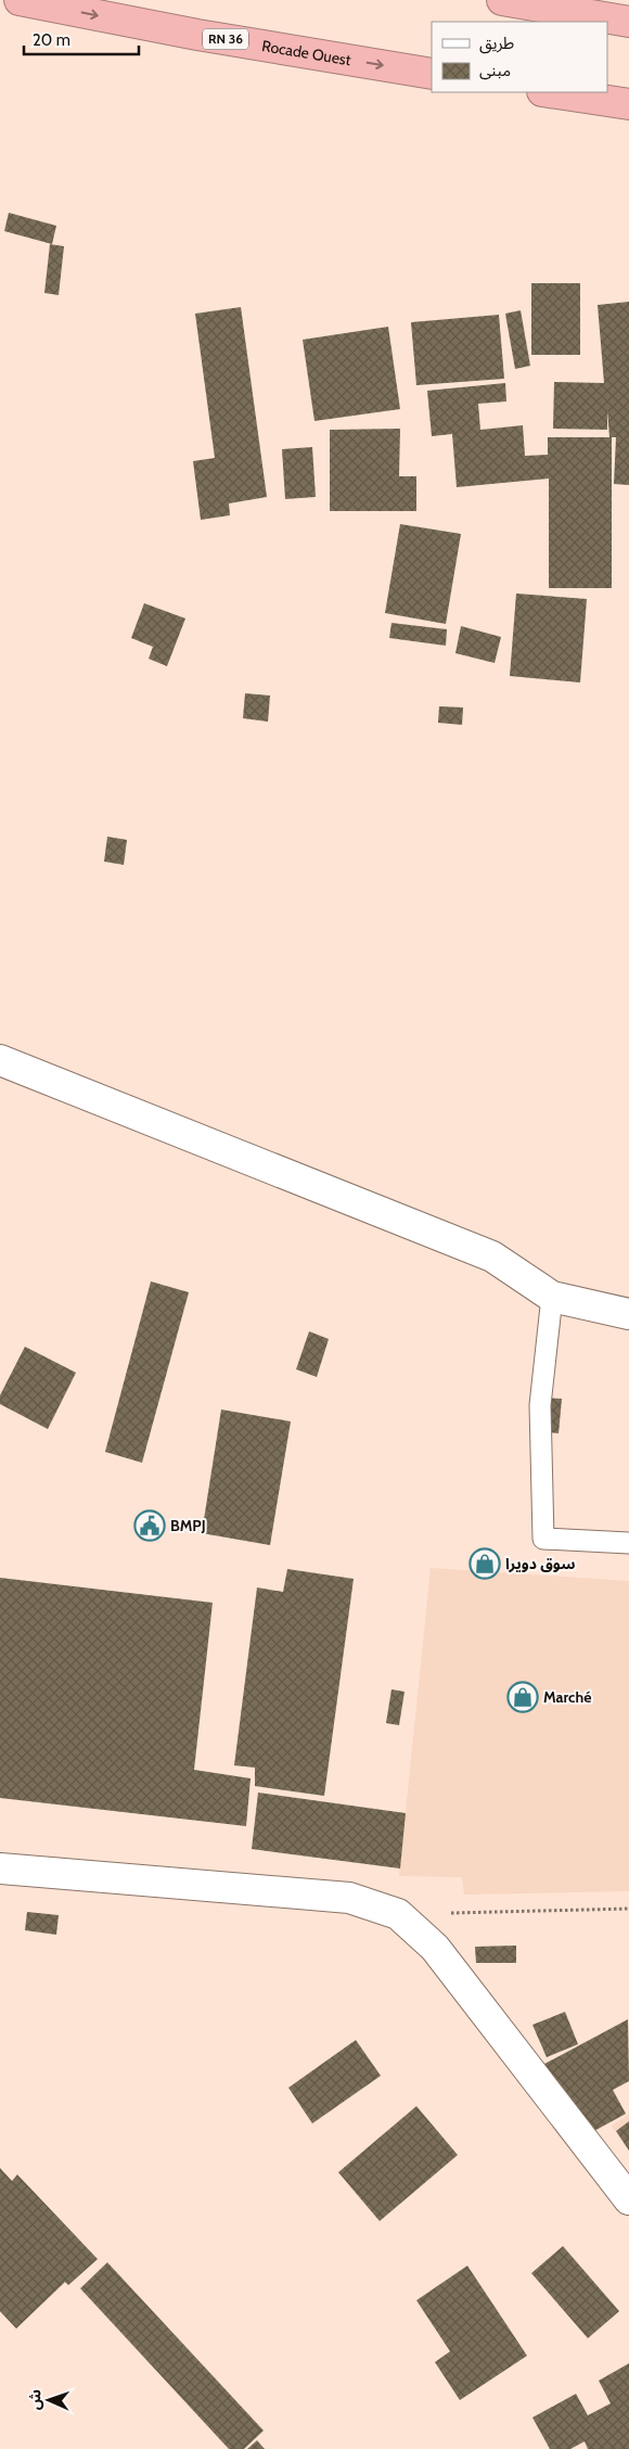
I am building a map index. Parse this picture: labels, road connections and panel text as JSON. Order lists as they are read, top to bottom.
{
  "streets": {
    "highway": ["RN 36", "Rocade Ouest"]
  },
  "one_way": ["Rocade Ouest"],
  "places": {
    "public building": ["BMPJ"],
    "shop": ["سوق دويرا", "Marché"]
  },
  "legend": ["طريق", "مبنى"],
  "scale_bar": "20 m",
  "north": "left"
}
